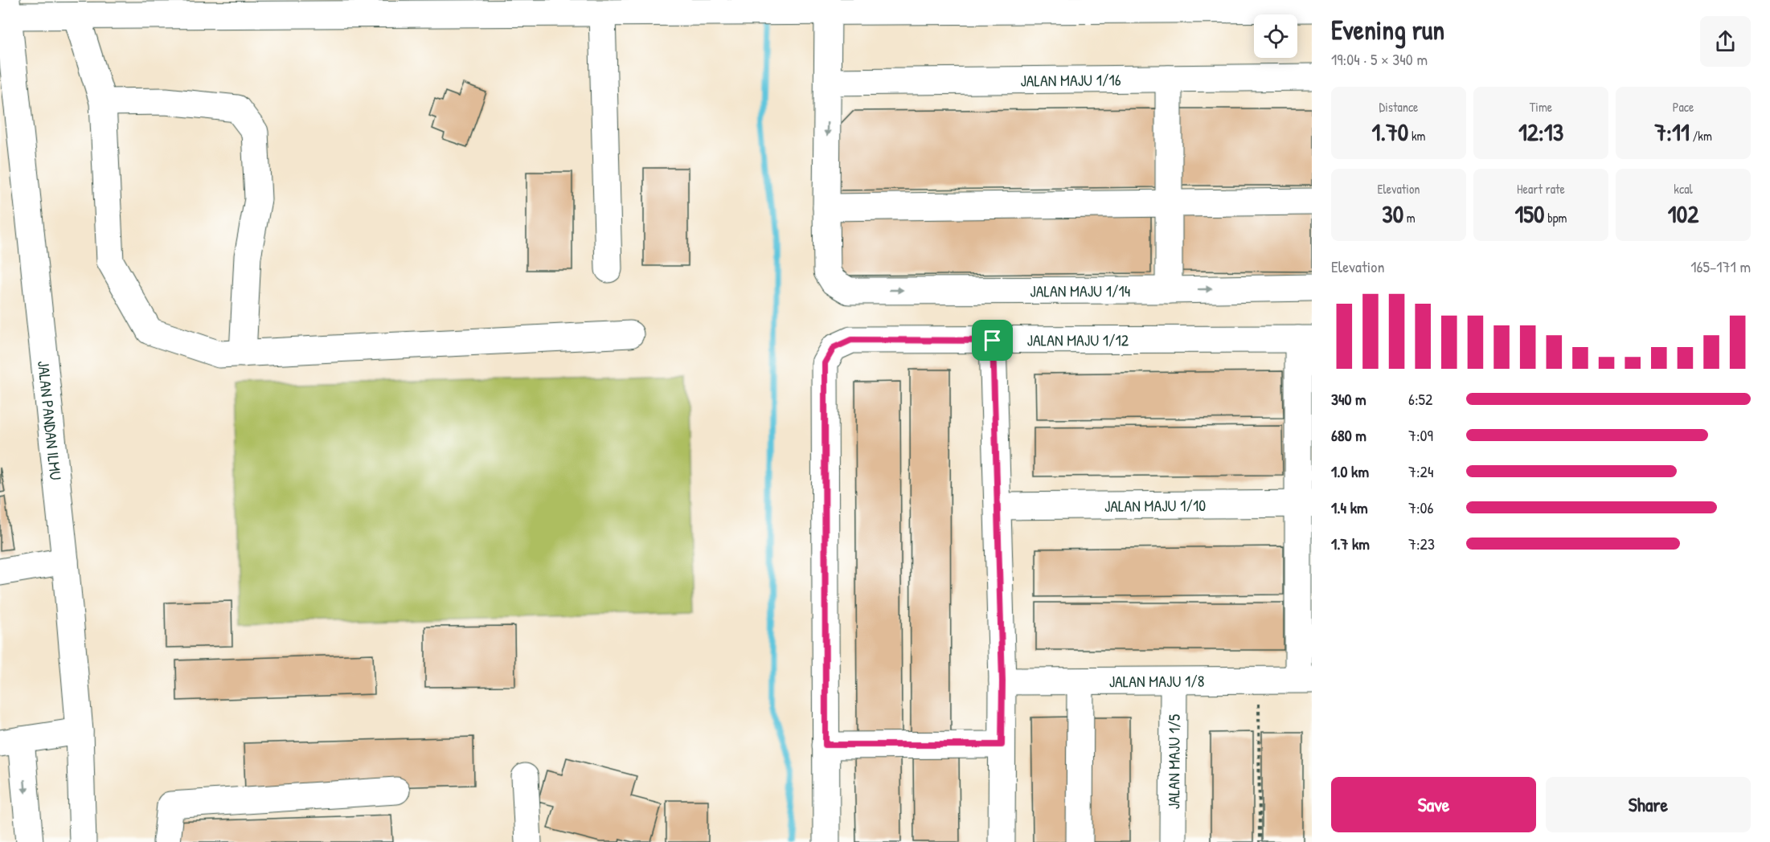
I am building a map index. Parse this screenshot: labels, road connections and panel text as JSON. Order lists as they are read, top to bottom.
{
  "streets": {
    "street": [
      "JALAN MAJU 1/16",
      "JALAN MAJU 1/14",
      "JALAN MAJU 1/12",
      "JALAN PANDAN ILMU",
      "JALAN MAJU 1/10",
      "JALAN MAJU 1/8",
      "JALAN MAJU 1/5"
    ]
  },
  "crossings": [
    ["JALAN MAJU 1/8", "JALAN MAJU 1/5"]
  ],
  "page": {
    "heading": ["Evening run", "19:04 · 5 × 340 m"],
    "stats": [
      ["Distance", "1.70 km"],
      ["Time", "12:13"],
      ["Pace", "7:11 /km"],
      ["Elevation", "30 m"],
      ["Heart rate", "150 bpm"],
      ["kcal", "102"]
    ],
    "chart": ["Elevation", "165–171 m"],
    "list": [
      {
        "name": "340 m",
        "note": "6:52"
      },
      {
        "name": "680 m",
        "note": "7:09"
      },
      {
        "name": "1.0 km",
        "note": "7:24"
      },
      {
        "name": "1.4 km",
        "note": "7:06"
      },
      {
        "name": "1.7 km",
        "note": "7:23"
      }
    ],
    "buttons": ["Save", "Share"]
  }
}
